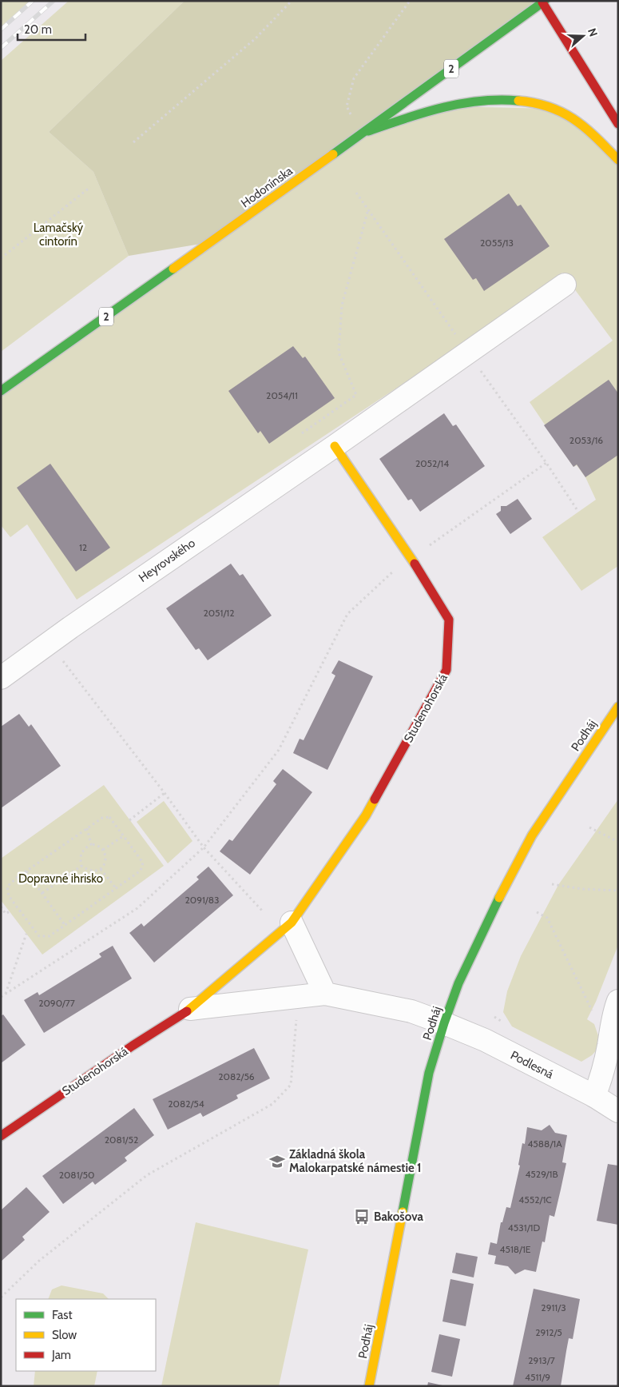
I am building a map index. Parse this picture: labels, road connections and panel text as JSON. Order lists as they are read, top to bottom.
{
  "streets": {
    "street": [
      "2",
      "Hodonínska",
      "Heyrovského",
      "Studenohorská",
      "Podháj",
      "Podlesná"
    ]
  },
  "crossings": [
    ["Heyrovského", "Studenohorská"],
    ["Studenohorská", "Podháj"],
    ["Studenohorská", "Podlesná"],
    ["Podháj", "Podlesná"]
  ],
  "parks": ["Lamačský cintorín", "Dopravné ihrisko"],
  "places": {
    "school or university": ["Základná škola Malokarpatské námestie 1"],
    "bus stop": ["Bakošova"]
  },
  "house_numbers": [
    "2055/13",
    "2054/11",
    "2053/16",
    "2052/14",
    "12",
    "2051/12",
    "2091/83",
    "2090/77",
    "2082/56",
    "2082/54",
    "2081/52",
    "4588/1A",
    "4529/1B",
    "2081/50",
    "4552/1C",
    "4531/1D",
    "4518/1E",
    "2911/3",
    "2912/5",
    "2913/7",
    "4511/9"
  ],
  "legend": ["Fast", "Slow", "Jam"],
  "scale_bar": "20 m",
  "north": "right"
}
